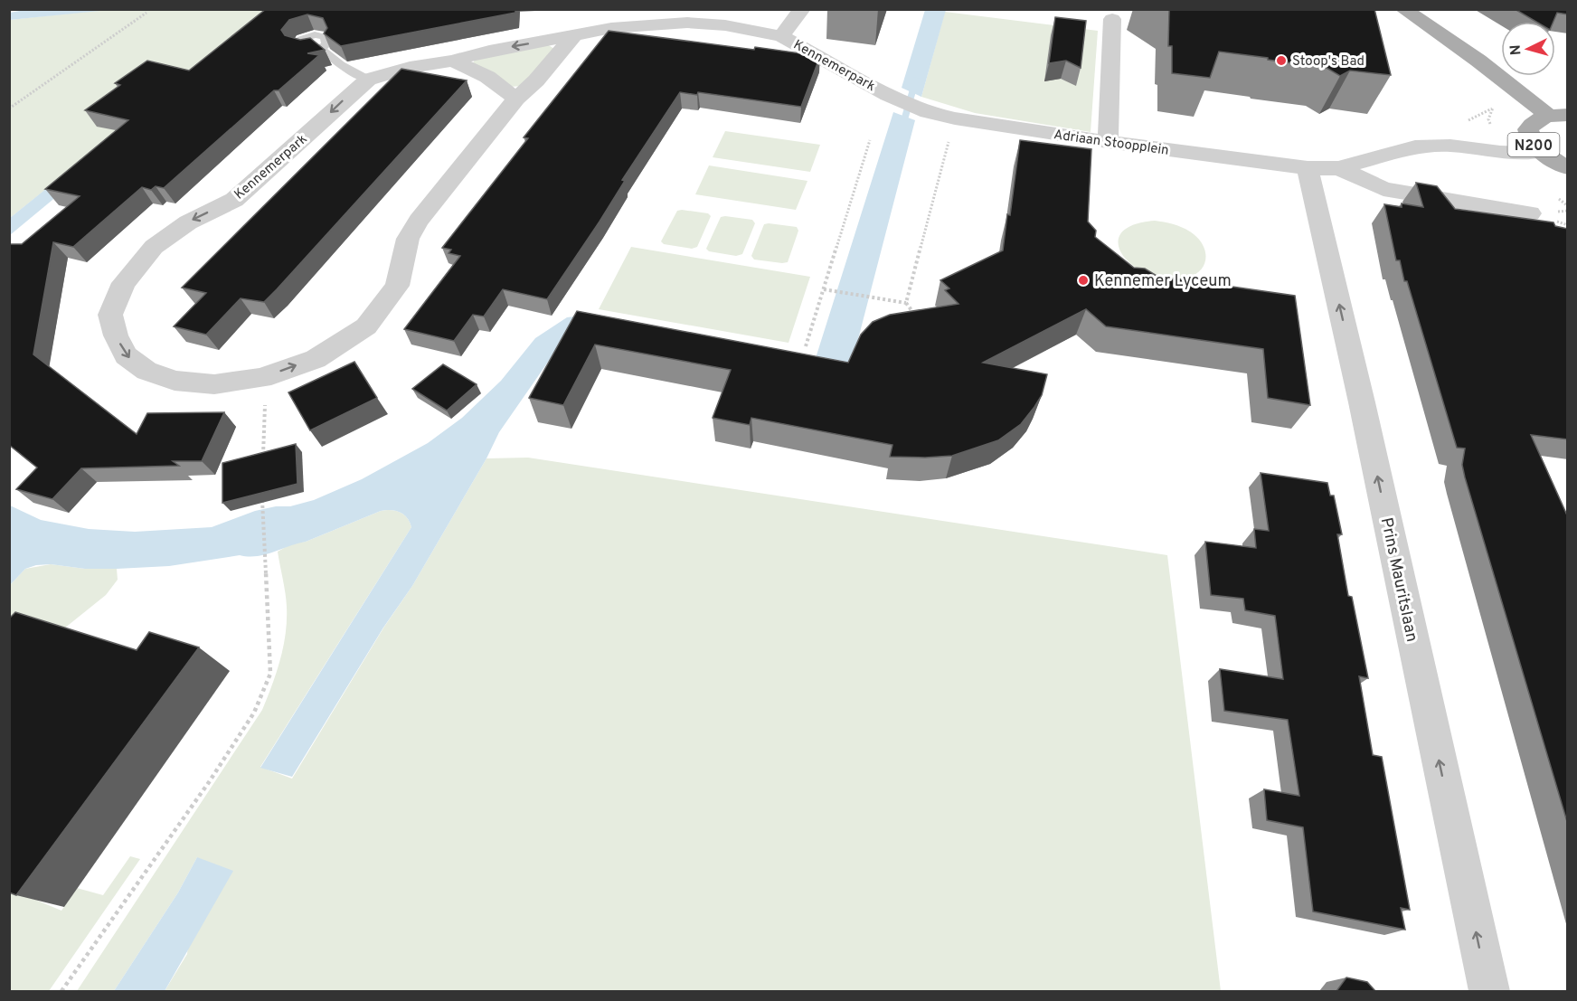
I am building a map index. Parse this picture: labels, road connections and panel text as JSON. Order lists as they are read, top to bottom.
{
  "streets": {
    "main road": ["N200"],
    "street": ["Kennemerpark", "Adriaan Stoopplein", "Prins Mauritslaan"]
  },
  "crossings": [
    ["Kennemerpark", "Adriaan Stoopplein"],
    ["Adriaan Stoopplein", "N200"],
    ["Adriaan Stoopplein", "Prins Mauritslaan"]
  ],
  "one_way": ["Prins Mauritslaan"],
  "places": ["Stoop's Bad", "Kennemer Lyceum"],
  "north": "left"
}
